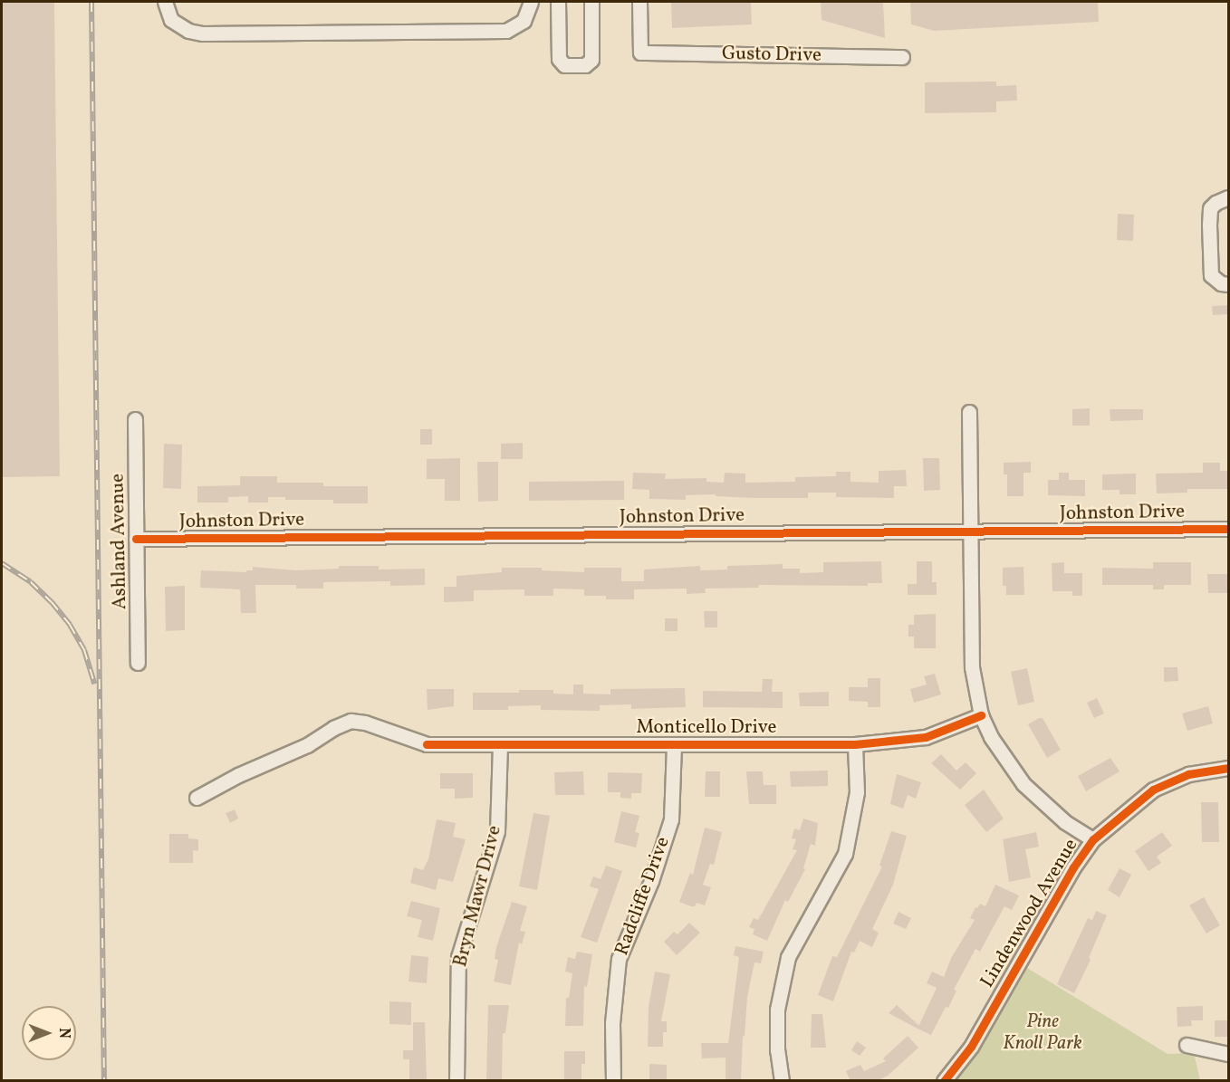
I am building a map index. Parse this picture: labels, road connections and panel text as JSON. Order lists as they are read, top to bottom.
{
  "streets": {
    "street": [
      "Gusto Drive",
      "Johnston Drive",
      "Ashland Avenue",
      "Monticello Drive",
      "Bryn Mawr Drive",
      "Radcliffe Drive",
      "Lindenwood Avenue"
    ]
  },
  "crossings": [
    ["Johnston Drive", "Ashland Avenue"],
    ["Monticello Drive", "Bryn Mawr Drive"],
    ["Monticello Drive", "Radcliffe Drive"]
  ],
  "parks": ["Pine Knoll Park"],
  "north": "right"
}
